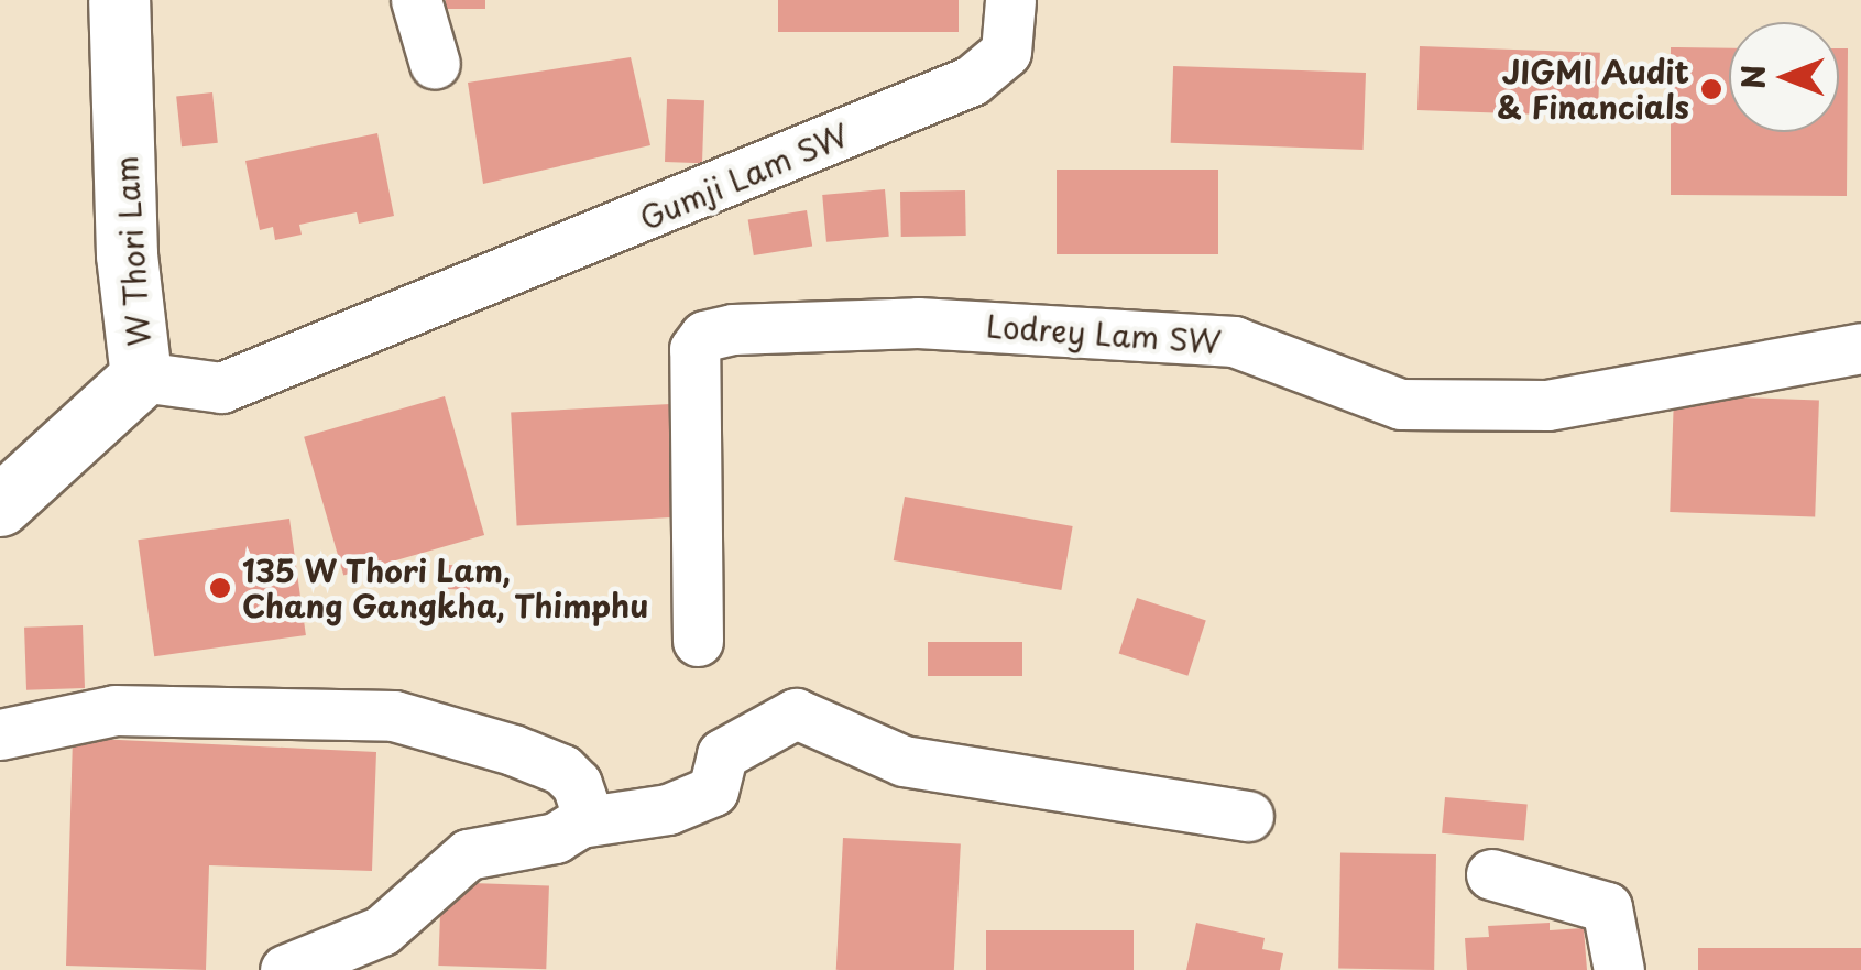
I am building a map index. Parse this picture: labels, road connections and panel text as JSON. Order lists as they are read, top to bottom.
{
  "streets": {
    "main road": ["W Thori Lam"],
    "street": ["Gumji Lam SW", "Lodrey Lam SW"]
  },
  "crossings": [
    ["Gumji Lam SW", "W Thori Lam"]
  ],
  "places": ["JIGMI Audit & Financials", "135 W Thori Lam, Chang Gangkha, Thimphu"],
  "north": "left"
}
